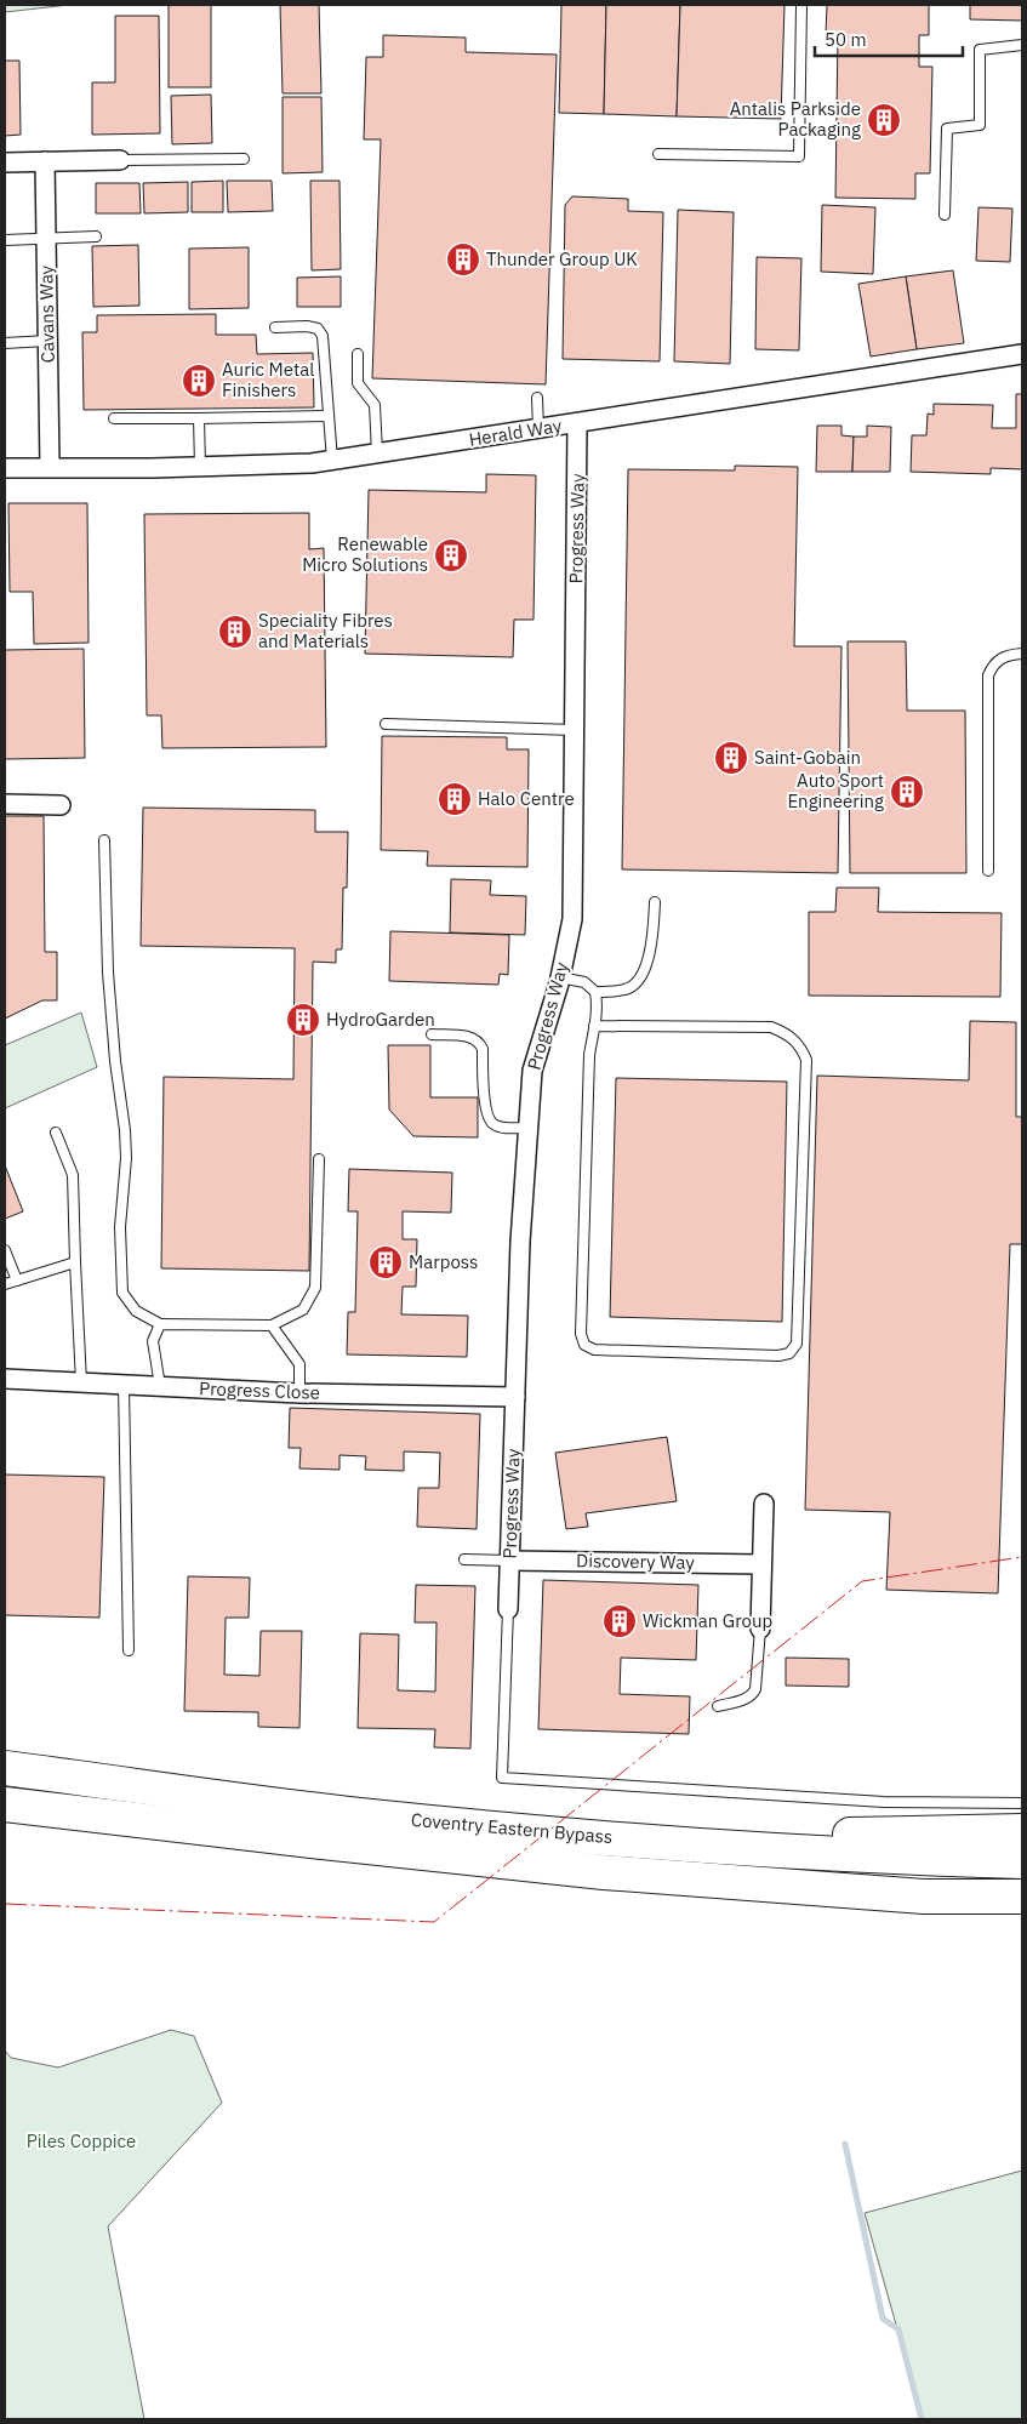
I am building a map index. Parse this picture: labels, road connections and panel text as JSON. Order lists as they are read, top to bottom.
{
  "streets": {
    "highway": ["Coventry Eastern Bypass"],
    "street": [
      "Cavans Way",
      "Herald Way",
      "Progress Way",
      "Progress Close",
      "Discovery Way"
    ]
  },
  "crossings": [
    ["Cavans Way", "Herald Way"],
    ["Herald Way", "Progress Way"],
    ["Progress Way", "Progress Close"],
    ["Progress Way", "Discovery Way"]
  ],
  "parks": ["Piles Coppice"],
  "places": {
    "building": [
      "Antalis Parkside Packaging",
      "Thunder Group UK",
      "Auric Metal Finishers",
      "Renewable Micro Solutions",
      "Speciality Fibres and Materials",
      "Saint-Gobain",
      "Auto Sport Engineering",
      "Halo Centre",
      "HydroGarden",
      "Marposs",
      "Wickman Group"
    ]
  },
  "scale_bar": "50 m"
}
